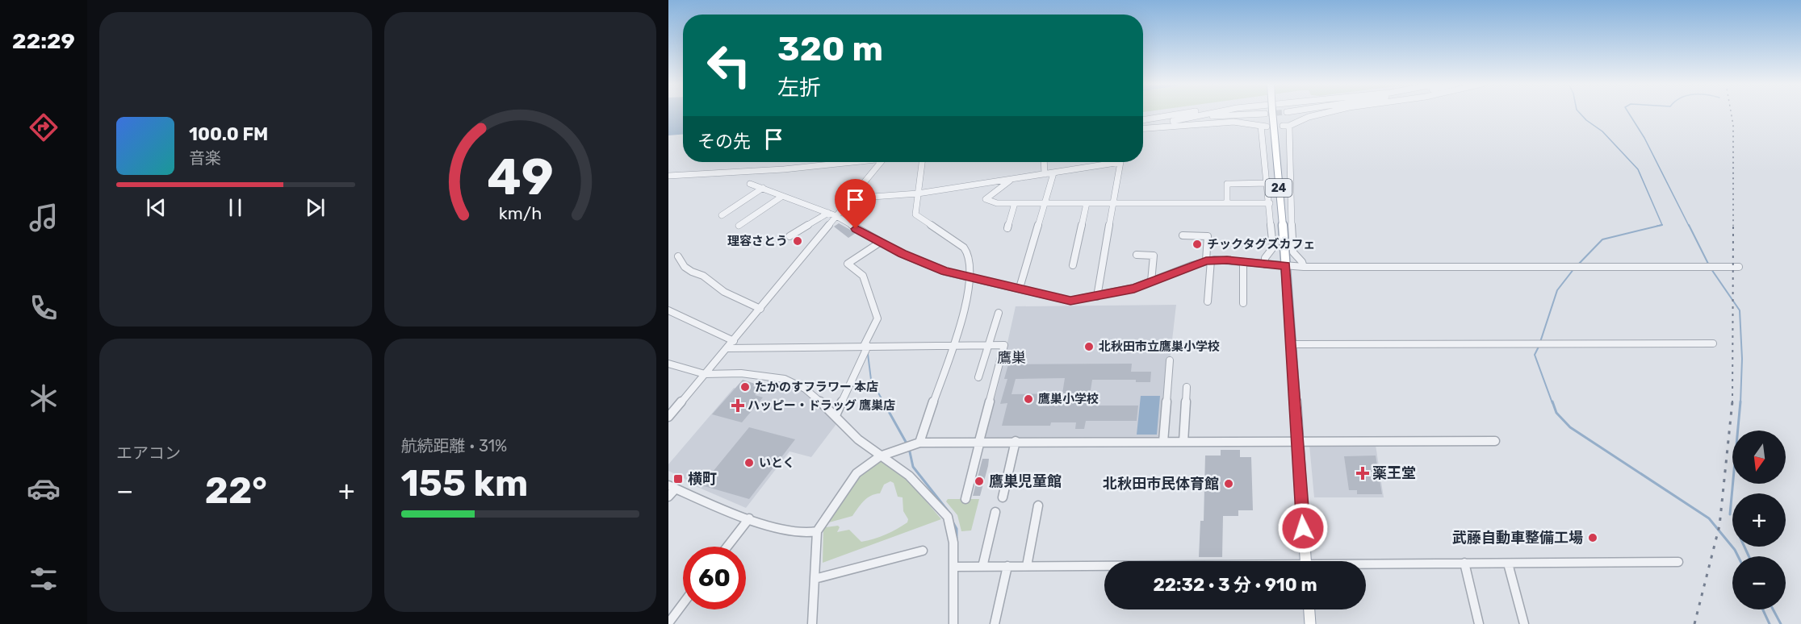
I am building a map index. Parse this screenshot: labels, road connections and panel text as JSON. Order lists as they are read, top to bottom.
{
  "streets": {
    "main road": ["24"]
  },
  "districts": ["鷹巣"],
  "places": {
    "other": [
      "理容さとう",
      "チックタグズカフェ",
      "北秋田市立鷹巣小学校",
      "たかのすフラワー 本店",
      "鷹巣小学校",
      "いとく",
      "鷹巣児童館",
      "北秋田市民体育館",
      "武藤自動車整備工場"
    ],
    "health": ["ハッピー・ドラッグ 鷹巣店", "薬王堂"],
    "transit": ["横町"]
  },
  "north": "bottom",
  "page": {
    "tabs": "22:29",
    "turn": ["320 m", "左折"],
    "then": "その先",
    "song": ["100.0 FM", "音楽"],
    "tile": [
      "エアコン",
      ["航続距離 · 31%", "155 km"]
    ],
    "map_buttons": ["+", "−"],
    "heat": ["−", "22°", "+"],
    "limit": "60",
    "trip": "22:32 · 3 分 · 910 m",
    "gauge": ["49", "km/h"]
  }
}
